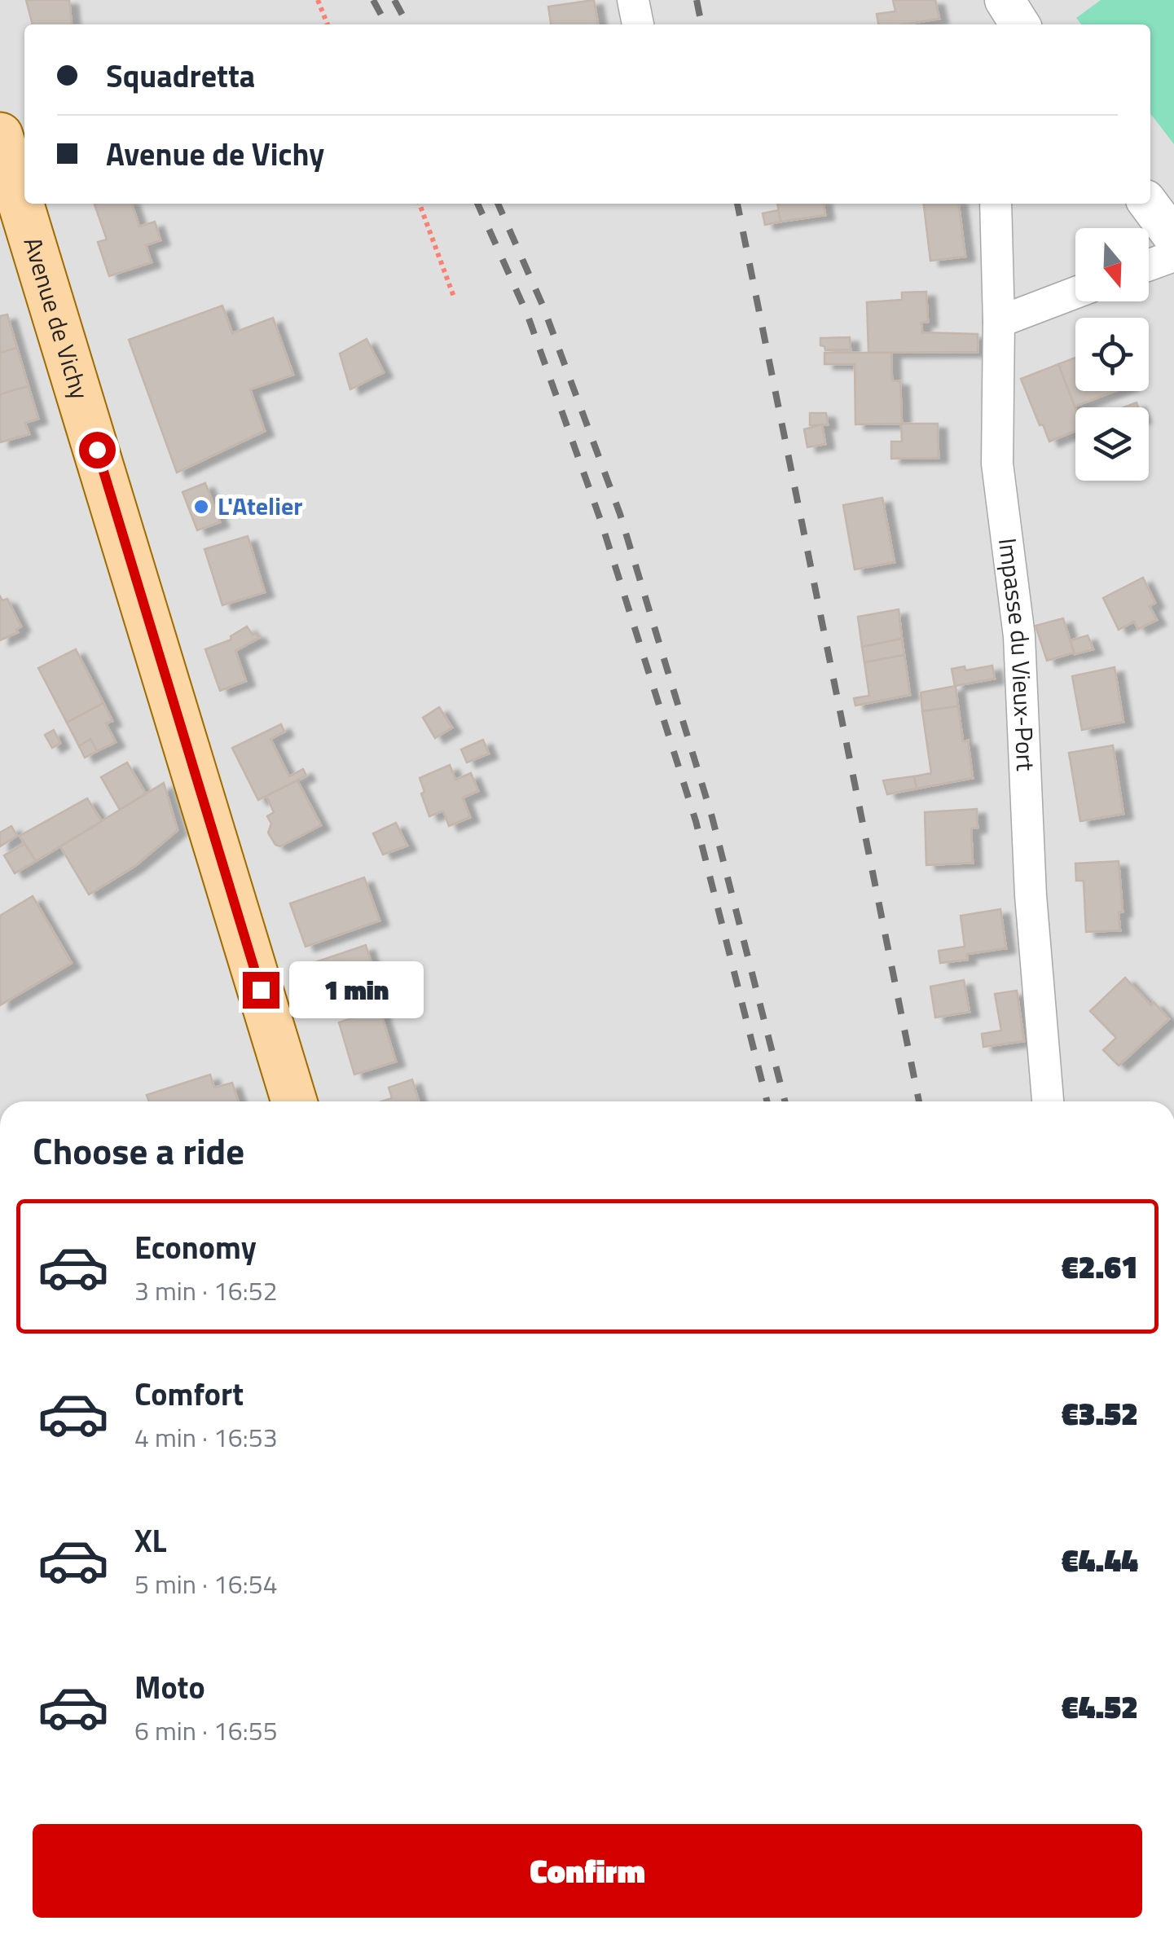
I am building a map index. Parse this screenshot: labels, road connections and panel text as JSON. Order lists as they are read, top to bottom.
{
  "streets": {
    "main road": ["Avenue de Vichy"],
    "street": ["Impasse du Vieux-Port"]
  },
  "places": ["L'Atelier"],
  "north": "bottom",
  "page": {
    "banner": ["Squadretta", "Avenue de Vichy"],
    "bubble": "1 min",
    "heading": "Choose a ride",
    "list": [
      {
        "name": "Economy",
        "note": "3 min · 16:52",
        "value": "€2.61"
      },
      {
        "name": "Comfort",
        "note": "4 min · 16:53",
        "value": "€3.52"
      },
      {
        "name": "XL",
        "note": "5 min · 16:54",
        "value": "€4.44"
      },
      {
        "name": "Moto",
        "note": "6 min · 16:55",
        "value": "€4.52"
      }
    ],
    "buttons": "Confirm"
  }
}
